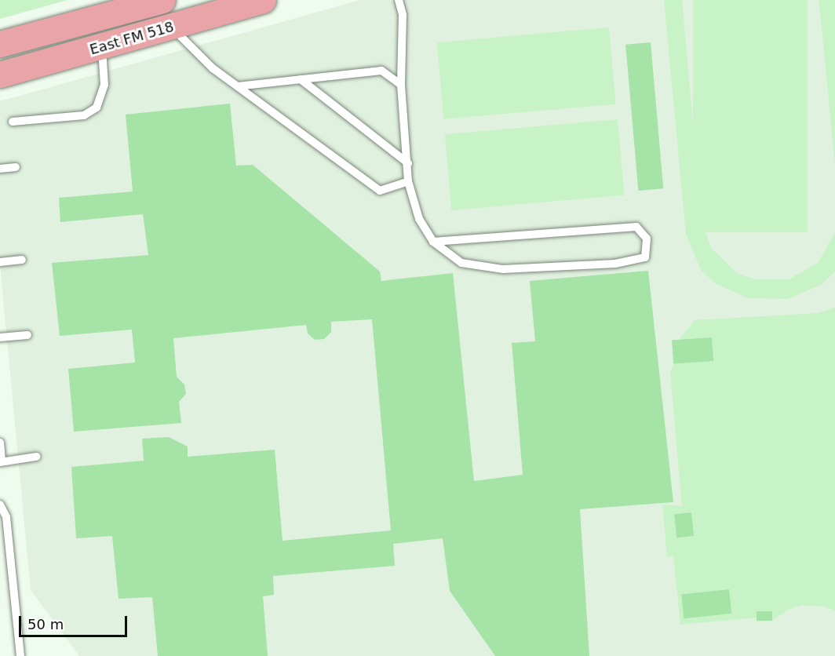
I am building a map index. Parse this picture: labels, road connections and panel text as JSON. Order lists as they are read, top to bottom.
{
  "streets": {
    "main road": ["East FM 518"]
  },
  "scale_bar": "50 m"
}
